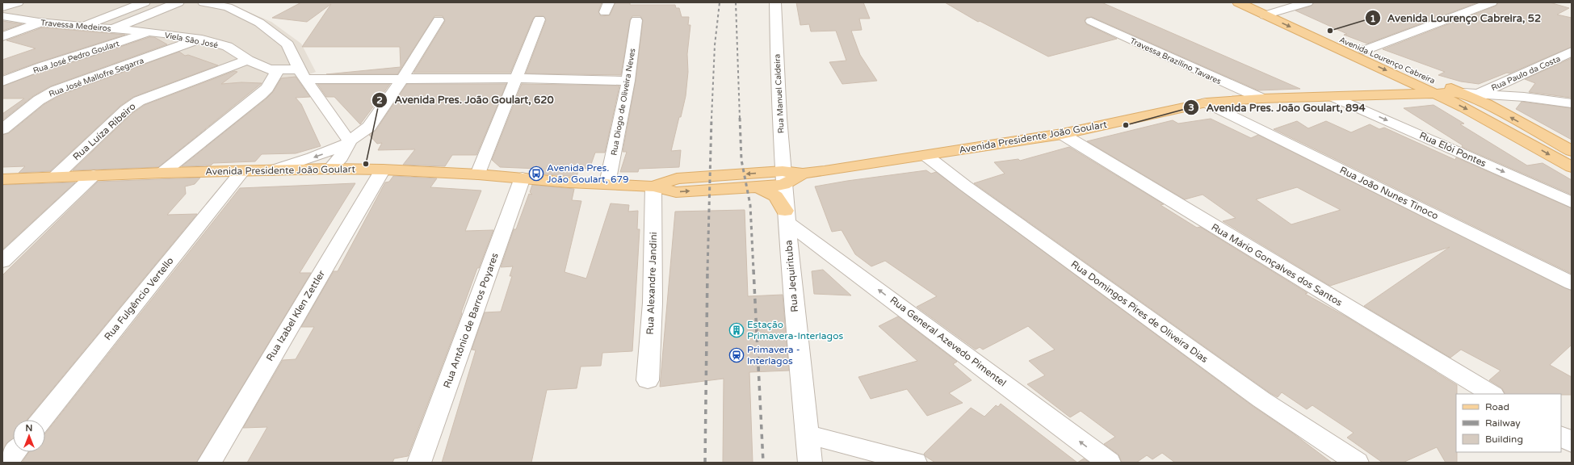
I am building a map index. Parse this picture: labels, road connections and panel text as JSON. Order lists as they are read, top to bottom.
{
  "streets": {
    "main road": ["Avenida Lourenço Cabreira", "Avenida Presidente João Goulart"],
    "street": [
      "Travessa Medeiros",
      "Viela São José",
      "Rua José Pedro Goulart",
      "Travessa Brazilino Tavares",
      "Rua Paulo da Costa",
      "Rua José Mallofre Segarra",
      "Rua Manuel Caldeira",
      "Rua Diogo de Oliveira Neves",
      "Rua Luíza Ribeiro",
      "Rua Elói Pontes",
      "Rua João Nunes Tinoco",
      "Rua Mário Gonçalves dos Santos",
      "Rua Jequirituba",
      "Rua Alexandre Jandini",
      "Rua Fulgêncio Vertello",
      "Rua Domingos Pires de Oliveira Dias",
      "Rua Izabel Klen Zettler",
      "Rua Antônio de Barros Poyares",
      "Rua General Azevedo Pimentel"
    ]
  },
  "crossings": [
    ["Travessa Medeiros", "Viela São José"],
    ["Travessa Medeiros", "Rua José Pedro Goulart"],
    ["Viela São José", "Rua José Pedro Goulart"],
    ["Viela São José", "Rua José Mallofre Segarra"],
    ["Viela São José", "Rua Diogo de Oliveira Neves"],
    ["Viela São José", "Rua Luíza Ribeiro"],
    ["Avenida Lourenço Cabreira", "Avenida Presidente João Goulart"],
    ["Travessa Brazilino Tavares", "Avenida Presidente João Goulart"],
    ["Rua Paulo da Costa", "Avenida Presidente João Goulart"],
    ["Rua Manuel Caldeira", "Avenida Presidente João Goulart"],
    ["Rua Manuel Caldeira", "Rua Jequirituba"],
    ["Rua Diogo de Oliveira Neves", "Avenida Presidente João Goulart"],
    ["Rua Luíza Ribeiro", "Avenida Presidente João Goulart"],
    ["Avenida Presidente João Goulart", "Rua Elói Pontes"],
    ["Avenida Presidente João Goulart", "Rua João Nunes Tinoco"],
    ["Avenida Presidente João Goulart", "Rua Mário Gonçalves dos Santos"],
    ["Avenida Presidente João Goulart", "Rua Jequirituba"],
    ["Avenida Presidente João Goulart", "Rua Alexandre Jandini"],
    ["Avenida Presidente João Goulart", "Rua Fulgêncio Vertello"],
    ["Avenida Presidente João Goulart", "Rua Domingos Pires de Oliveira Dias"],
    ["Avenida Presidente João Goulart", "Rua Izabel Klen Zettler"],
    ["Avenida Presidente João Goulart", "Rua Antônio de Barros Poyares"],
    ["Rua Jequirituba", "Rua General Azevedo Pimentel"]
  ],
  "one_way": ["Rua Elói Pontes", "Rua General Azevedo Pimentel"],
  "places": {
    "other": ["Avenida Lourenço Cabreira, 52", "Avenida Pres. João Goulart, 894", "Avenida Pres. João Goulart, 620"],
    "bus stop": ["Avenida Pres. João Goulart, 679"],
    "building": ["Estação Primavera-Interlagos"],
    "station": ["Primavera - Interlagos"]
  },
  "legend": ["Road", "Railway", "Building"],
  "north": "top"
}
